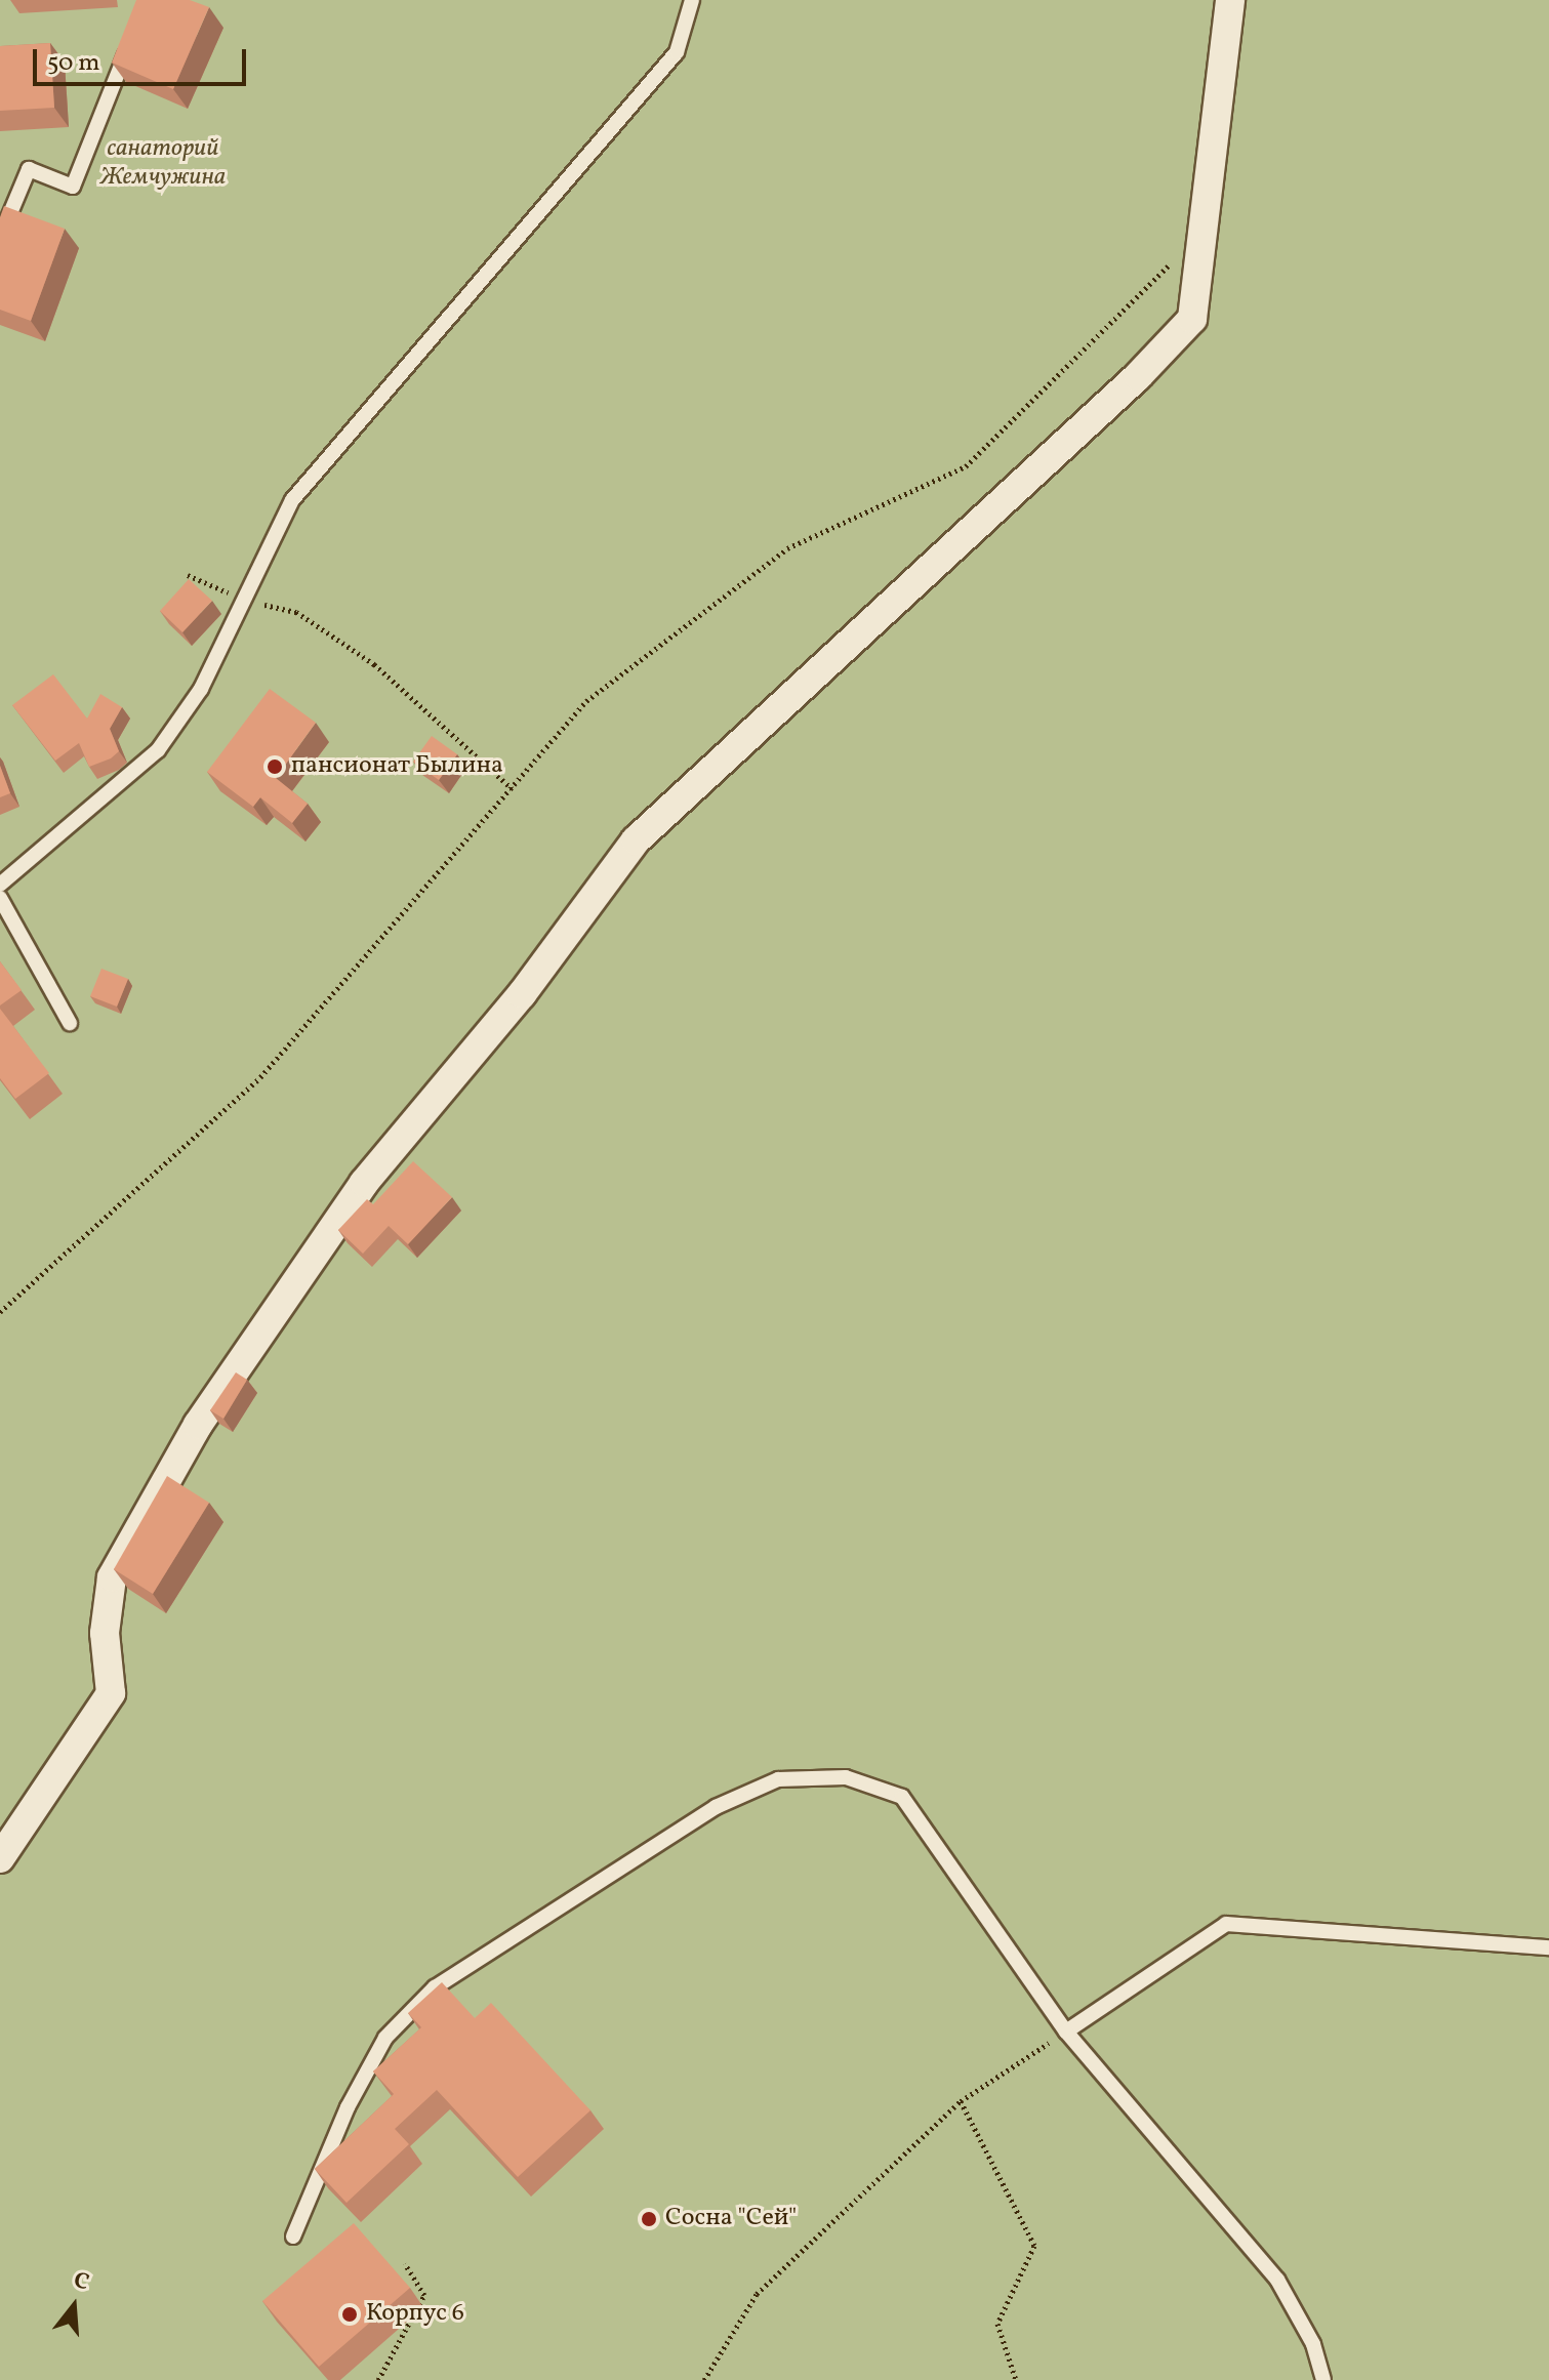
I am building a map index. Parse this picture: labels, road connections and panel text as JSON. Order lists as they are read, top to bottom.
{
  "parks": ["санаторий Жемчужина"],
  "places": ["пансионат Былина", "Сосна \"Сей\"", "Корпус 6"],
  "scale_bar": "50 m",
  "north": "top"
}
